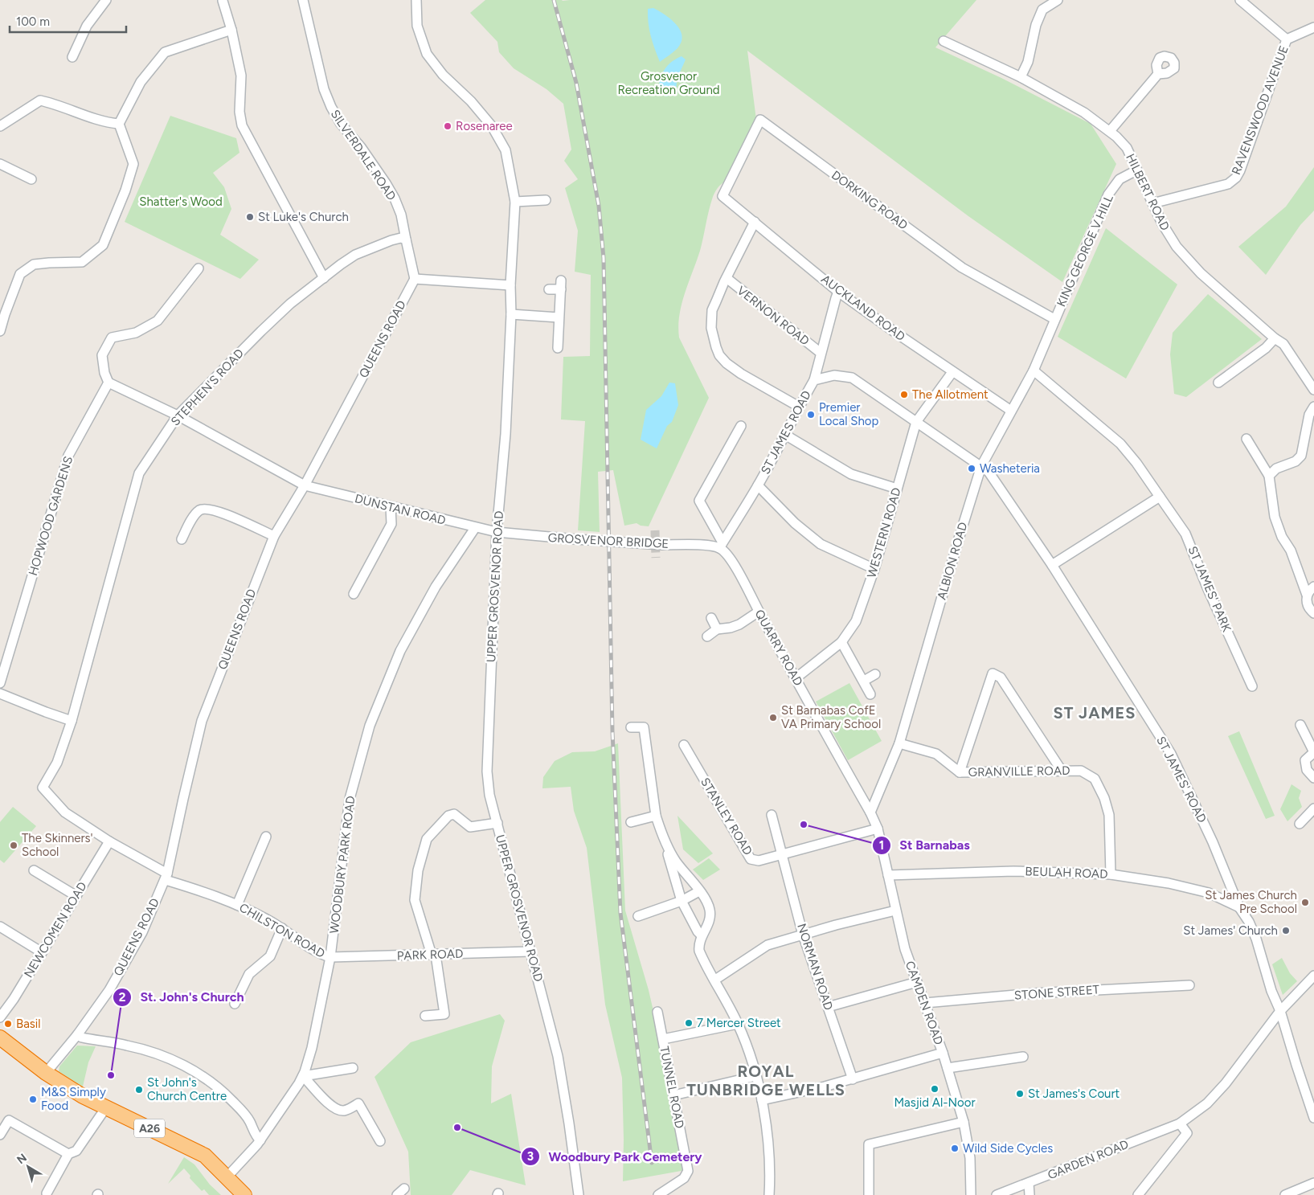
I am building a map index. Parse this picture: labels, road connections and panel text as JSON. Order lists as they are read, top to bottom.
{
  "streets": {
    "highway": ["A26"],
    "street": [
      "RAVENSWOOD AVENUE",
      "SILVERDALE ROAD",
      "HILBERT ROAD",
      "DORKING ROAD",
      "KING GEORGE V HILL",
      "AUCKLAND ROAD",
      "VERNON ROAD",
      "QUEENS ROAD",
      "STEPHEN'S ROAD",
      "ST JAMES ROAD",
      "DUNSTAN ROAD",
      "HOPWOOD GARDENS",
      "WESTERN ROAD",
      "GROSVENOR BRIDGE",
      "ALBION ROAD",
      "UPPER GROSVENOR ROAD",
      "ST JAMES' PARK",
      "QUARRY ROAD",
      "GRANVILLE ROAD",
      "ST JAMES' ROAD",
      "STANLEY ROAD",
      "WOODBURY PARK ROAD",
      "BEULAH ROAD",
      "NEWCOMEN ROAD",
      "CHILSTON ROAD",
      "PARK ROAD",
      "NORMAN ROAD",
      "STONE STREET",
      "CAMDEN ROAD",
      "TUNNEL ROAD",
      "GARDEN ROAD"
    ]
  },
  "crossings": [
    ["RAVENSWOOD AVENUE", "HILBERT ROAD"],
    ["SILVERDALE ROAD", "STEPHEN'S ROAD"],
    ["HILBERT ROAD", "KING GEORGE V HILL"],
    ["DORKING ROAD", "KING GEORGE V HILL"],
    ["DORKING ROAD", "AUCKLAND ROAD"],
    ["DORKING ROAD", "ALBION ROAD"],
    ["KING GEORGE V HILL", "ALBION ROAD"],
    ["AUCKLAND ROAD", "WESTERN ROAD"],
    ["AUCKLAND ROAD", "ALBION ROAD"],
    ["QUEENS ROAD", "DUNSTAN ROAD"],
    ["QUEENS ROAD", "CHILSTON ROAD"],
    ["QUEENS ROAD", "A26"],
    ["STEPHEN'S ROAD", "DUNSTAN ROAD"],
    ["STEPHEN'S ROAD", "NEWCOMEN ROAD"],
    ["STEPHEN'S ROAD", "CHILSTON ROAD"],
    ["ST JAMES ROAD", "WESTERN ROAD"],
    ["ST JAMES ROAD", "GROSVENOR BRIDGE"],
    ["ST JAMES ROAD", "ALBION ROAD"],
    ["ST JAMES ROAD", "QUARRY ROAD"],
    ["ST JAMES ROAD", "ST JAMES' ROAD"],
    ["DUNSTAN ROAD", "GROSVENOR BRIDGE"],
    ["DUNSTAN ROAD", "UPPER GROSVENOR ROAD"],
    ["DUNSTAN ROAD", "WOODBURY PARK ROAD"],
    ["WESTERN ROAD", "QUARRY ROAD"],
    ["GROSVENOR BRIDGE", "UPPER GROSVENOR ROAD"],
    ["GROSVENOR BRIDGE", "QUARRY ROAD"],
    ["ALBION ROAD", "ST JAMES' PARK"],
    ["ALBION ROAD", "QUARRY ROAD"],
    ["ALBION ROAD", "GRANVILLE ROAD"],
    ["ALBION ROAD", "ST JAMES' ROAD"],
    ["ALBION ROAD", "CAMDEN ROAD"],
    ["UPPER GROSVENOR ROAD", "PARK ROAD"],
    ["QUARRY ROAD", "CAMDEN ROAD"],
    ["GRANVILLE ROAD", "BEULAH ROAD"],
    ["ST JAMES' ROAD", "BEULAH ROAD"],
    ["ST JAMES' ROAD", "GARDEN ROAD"],
    ["STANLEY ROAD", "NORMAN ROAD"],
    ["STANLEY ROAD", "CAMDEN ROAD"],
    ["WOODBURY PARK ROAD", "CHILSTON ROAD"],
    ["WOODBURY PARK ROAD", "PARK ROAD"],
    ["WOODBURY PARK ROAD", "A26"],
    ["BEULAH ROAD", "CAMDEN ROAD"],
    ["NEWCOMEN ROAD", "CHILSTON ROAD"],
    ["CHILSTON ROAD", "PARK ROAD"],
    ["STONE STREET", "CAMDEN ROAD"]
  ],
  "districts": ["ST JAMES", "ROYAL TUNBRIDGE WELLS"],
  "parks": ["Grosvenor Recreation Ground", "Shatter's Wood"],
  "places": [
    "Rosenaree",
    "St Luke's Church",
    "The Allotment",
    "Premier Local Shop",
    "Washeteria",
    "St Barnabas CofE VA Primary School",
    "St Barnabas",
    "The Skinners' School",
    "St James Church Pre School",
    "St James' Church",
    "7 Mercer Street",
    "Basil",
    "St. John's Church",
    "Masjid Al-Noor",
    "St John's Church Centre",
    "St James's Court",
    "M&S Simply Food",
    "Woodbury Park Cemetery",
    "Wild Side Cycles"
  ],
  "scale_bar": "100 m",
  "north": "top left"
}
